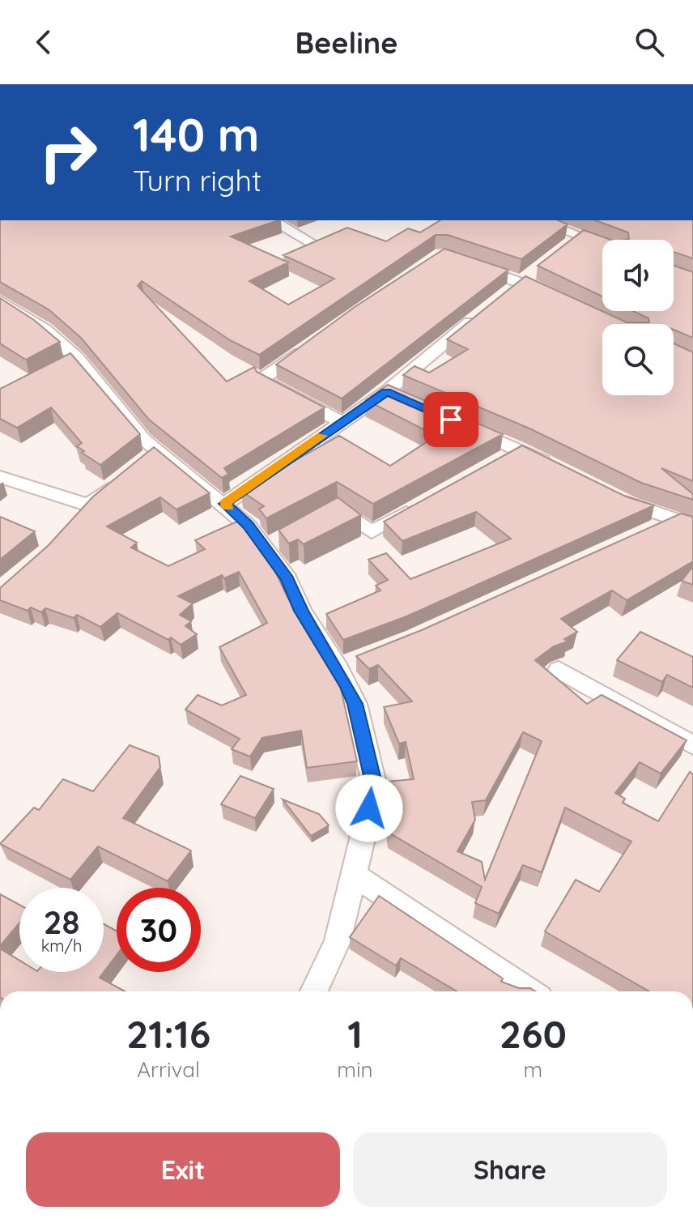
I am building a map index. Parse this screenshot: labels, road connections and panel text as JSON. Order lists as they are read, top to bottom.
{
  "page": {
    "header": "Beeline",
    "turn": ["140 m", "Turn right"],
    "speed": "28 km/h",
    "limit": "30",
    "eta": [
      "21:16",
      "Arrival",
      "1",
      "min",
      "260",
      "m"
    ],
    "buttons": ["Exit", "Share"]
  }
}
